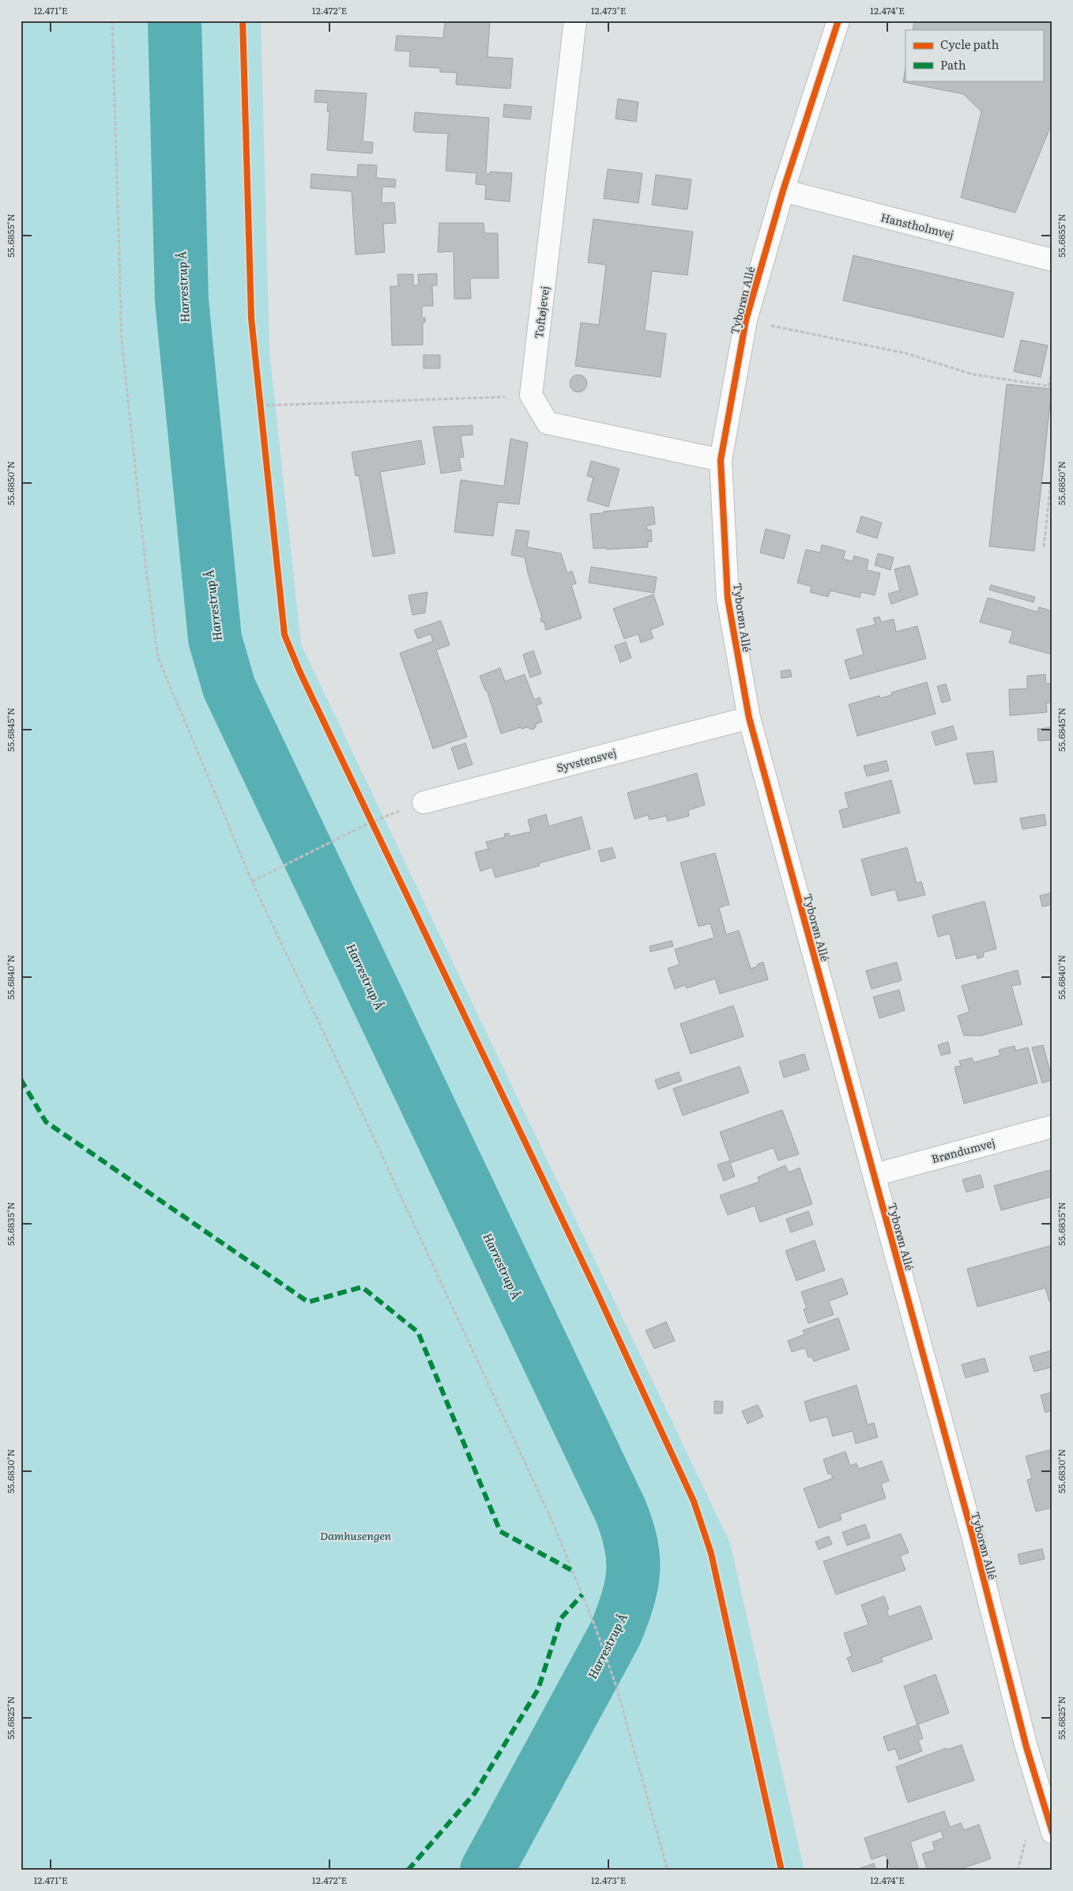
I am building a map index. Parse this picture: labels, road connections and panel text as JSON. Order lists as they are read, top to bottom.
{
  "streets": {
    "street": [
      "Hanstholmvej",
      "Tyborøn Allé",
      "Toftøjevej",
      "Syvstensvej",
      "Brøndumvej"
    ]
  },
  "crossings": [
    ["Hanstholmvej", "Tyborøn Allé"],
    ["Tyborøn Allé", "Syvstensvej"],
    ["Tyborøn Allé", "Brøndumvej"]
  ],
  "water": ["Harrestrup Å"],
  "parks": ["Damhusengen"],
  "legend": ["Cycle path", "Path"],
  "coordinates": [
    "12.471°E",
    "12.472°E",
    "12.473°E",
    "12.474°E",
    "55.6855°N",
    "55.6850°N",
    "55.6845°N",
    "55.6840°N",
    "55.6835°N",
    "55.6830°N",
    "55.6825°N"
  ]
}
